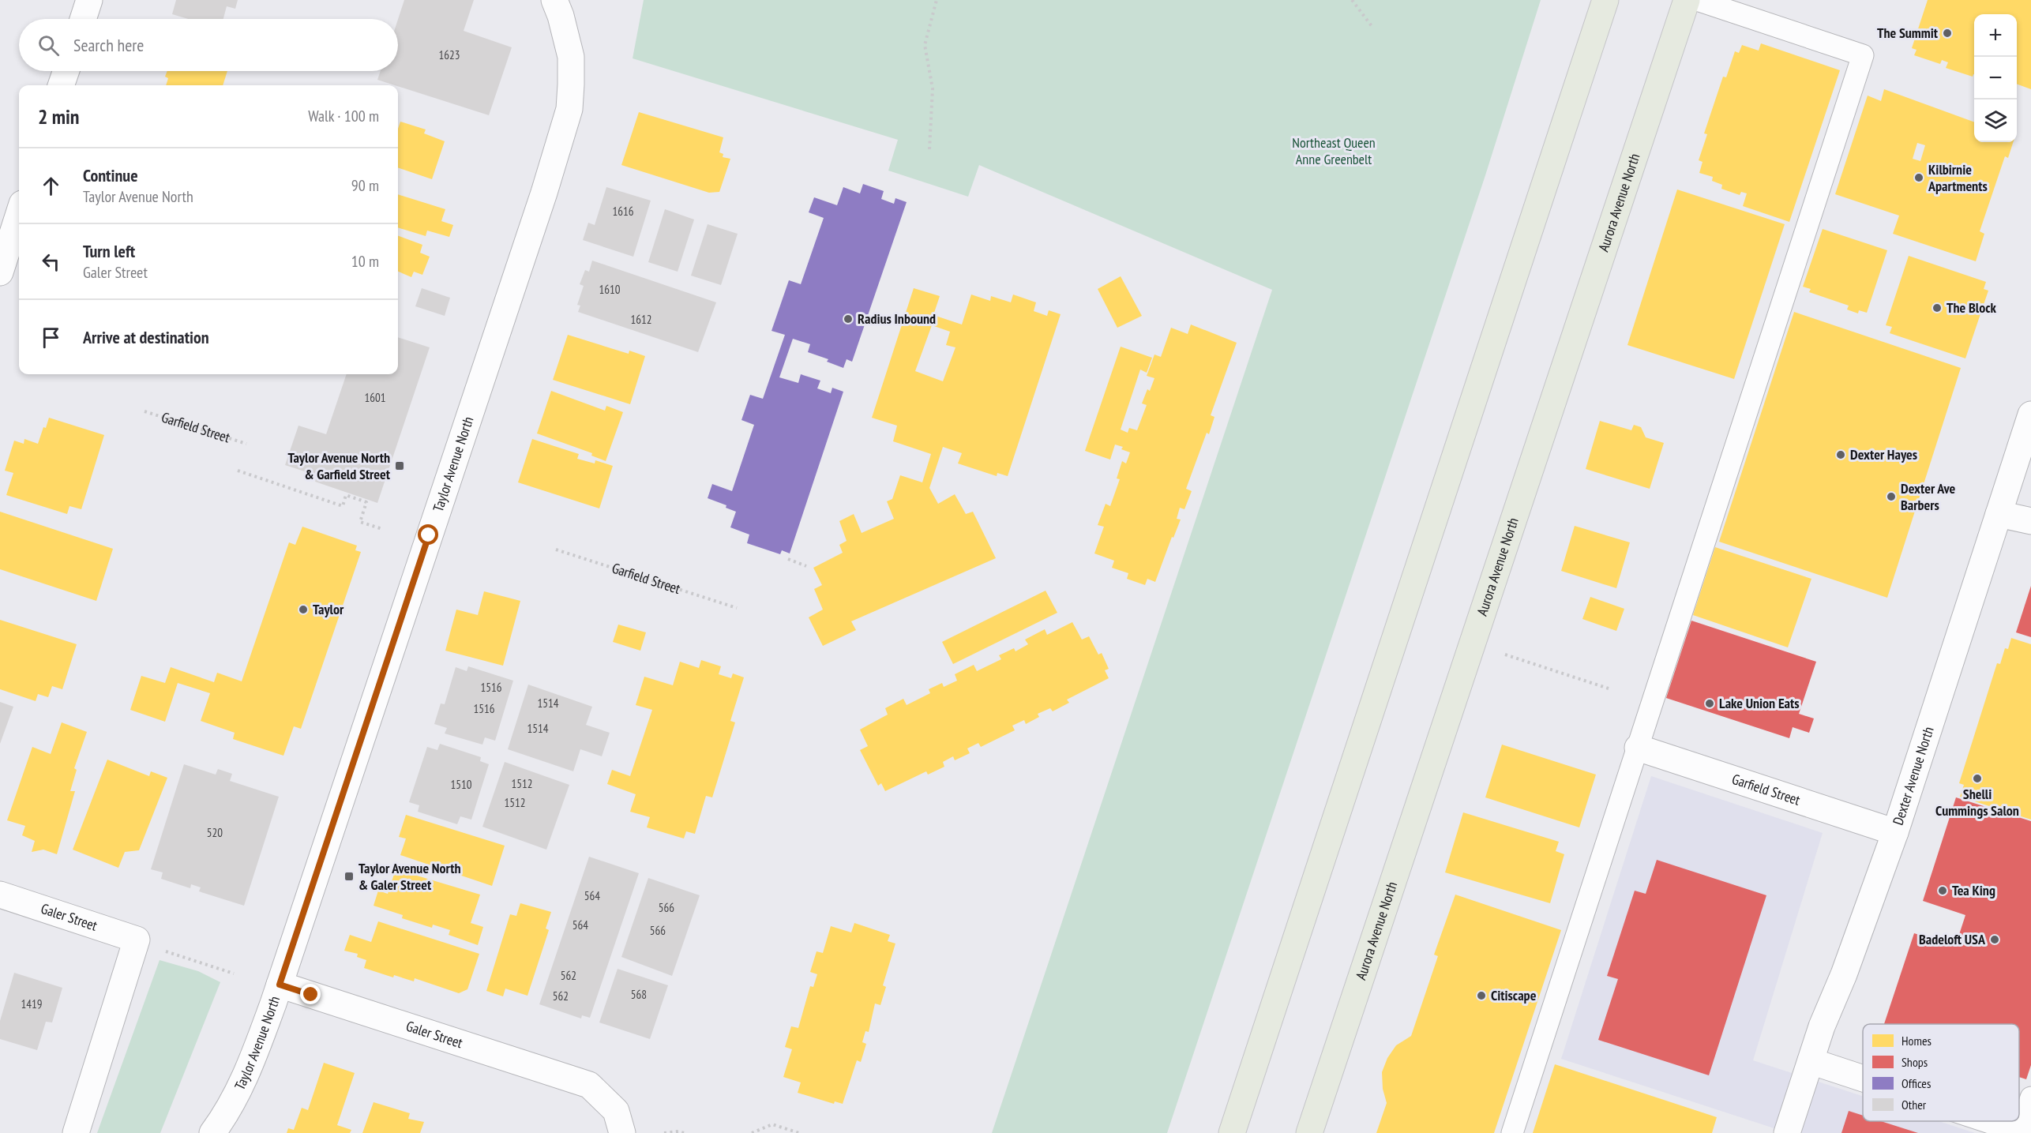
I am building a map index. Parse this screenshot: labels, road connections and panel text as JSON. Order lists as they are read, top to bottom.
{
  "streets": {
    "highway": ["Aurora Avenue North"],
    "street": [
      "Garfield Street",
      "Taylor Avenue North",
      "Dexter Avenue North",
      "Galer Street"
    ]
  },
  "crossings": [
    ["Garfield Street", "Dexter Avenue North"],
    ["Taylor Avenue North", "Galer Street"]
  ],
  "parks": ["Northeast Queen Anne Greenbelt"],
  "places": {
    "other": [
      "The Summit",
      "Kilbirnie Apartments",
      "The Block",
      "Radius Inbound",
      "Dexter Hayes",
      "Dexter Ave Barbers",
      "Taylor",
      "Lake Union Eats",
      "Shelli Cummings Salon",
      "Tea King",
      "Badeloft USA",
      "Citiscape"
    ],
    "transit": ["Taylor Avenue North & Garfield Street", "Taylor Avenue North & Galer Street"]
  },
  "house_numbers": [
    "1623",
    "1616",
    "1610",
    "1612",
    "1601",
    "1516",
    "1514",
    "1516",
    "1514",
    "1512",
    "1510",
    "1512",
    "520",
    "564",
    "566",
    "564",
    "566",
    "562",
    "568",
    "562",
    "1419"
  ],
  "legend": [
    "Homes",
    "Shops",
    "Offices",
    "Other"
  ],
  "page": {
    "map_buttons": ["+", "−"],
    "search": "Search here",
    "heading": ["2 min", "Walk · 100 m"],
    "list": [
      ["Continue", "Taylor Avenue North", "90 m"],
      ["Turn left", "Galer Street", "10 m"],
      "Arrive at destination"
    ]
  }
}
